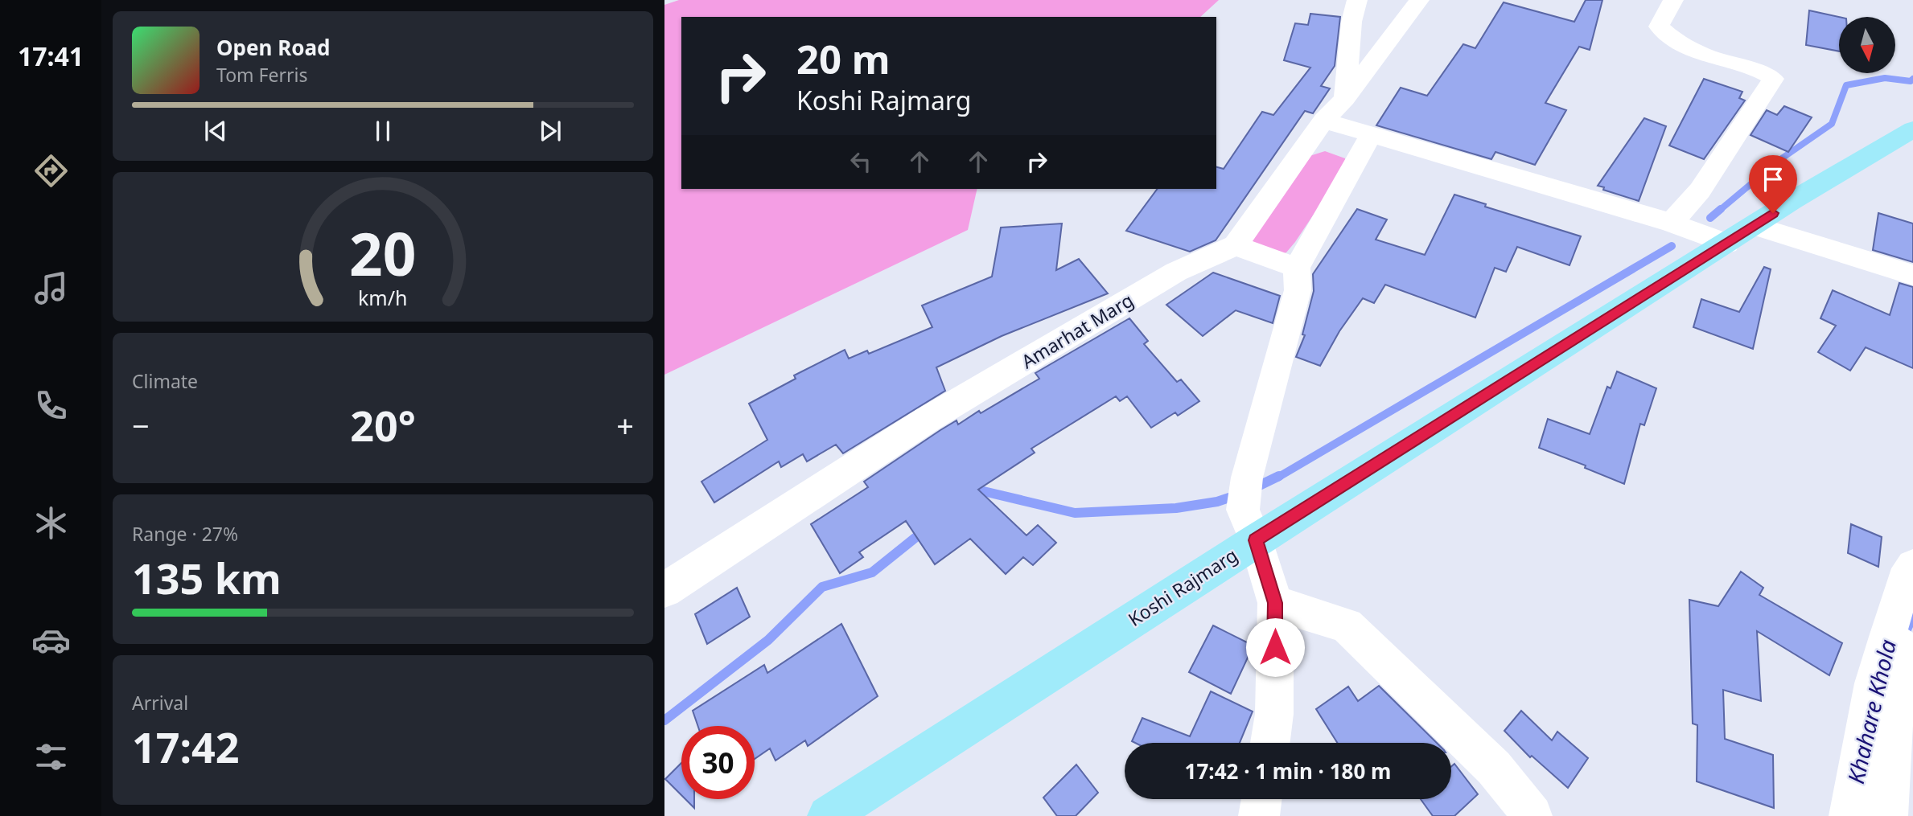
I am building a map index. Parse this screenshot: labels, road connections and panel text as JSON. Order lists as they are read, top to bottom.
{
  "streets": {
    "main road": ["Koshi Rajmarg"],
    "street": ["Amarhat Marg"]
  },
  "water": ["Khahare Khola"],
  "north": "bottom",
  "page": {
    "tabs": "17:41",
    "turn": ["20 m", "Koshi Rajmarg"],
    "song": ["Open Road", "Tom Ferris"],
    "tile": [
      "Climate",
      ["Range · 27%", "135 km"],
      ["Arrival", "17:42"]
    ],
    "heat": ["−", "20°", "+"],
    "limit": "30",
    "trip": "17:42 · 1 min · 180 m",
    "gauge": ["20", "km/h"]
  }
}
